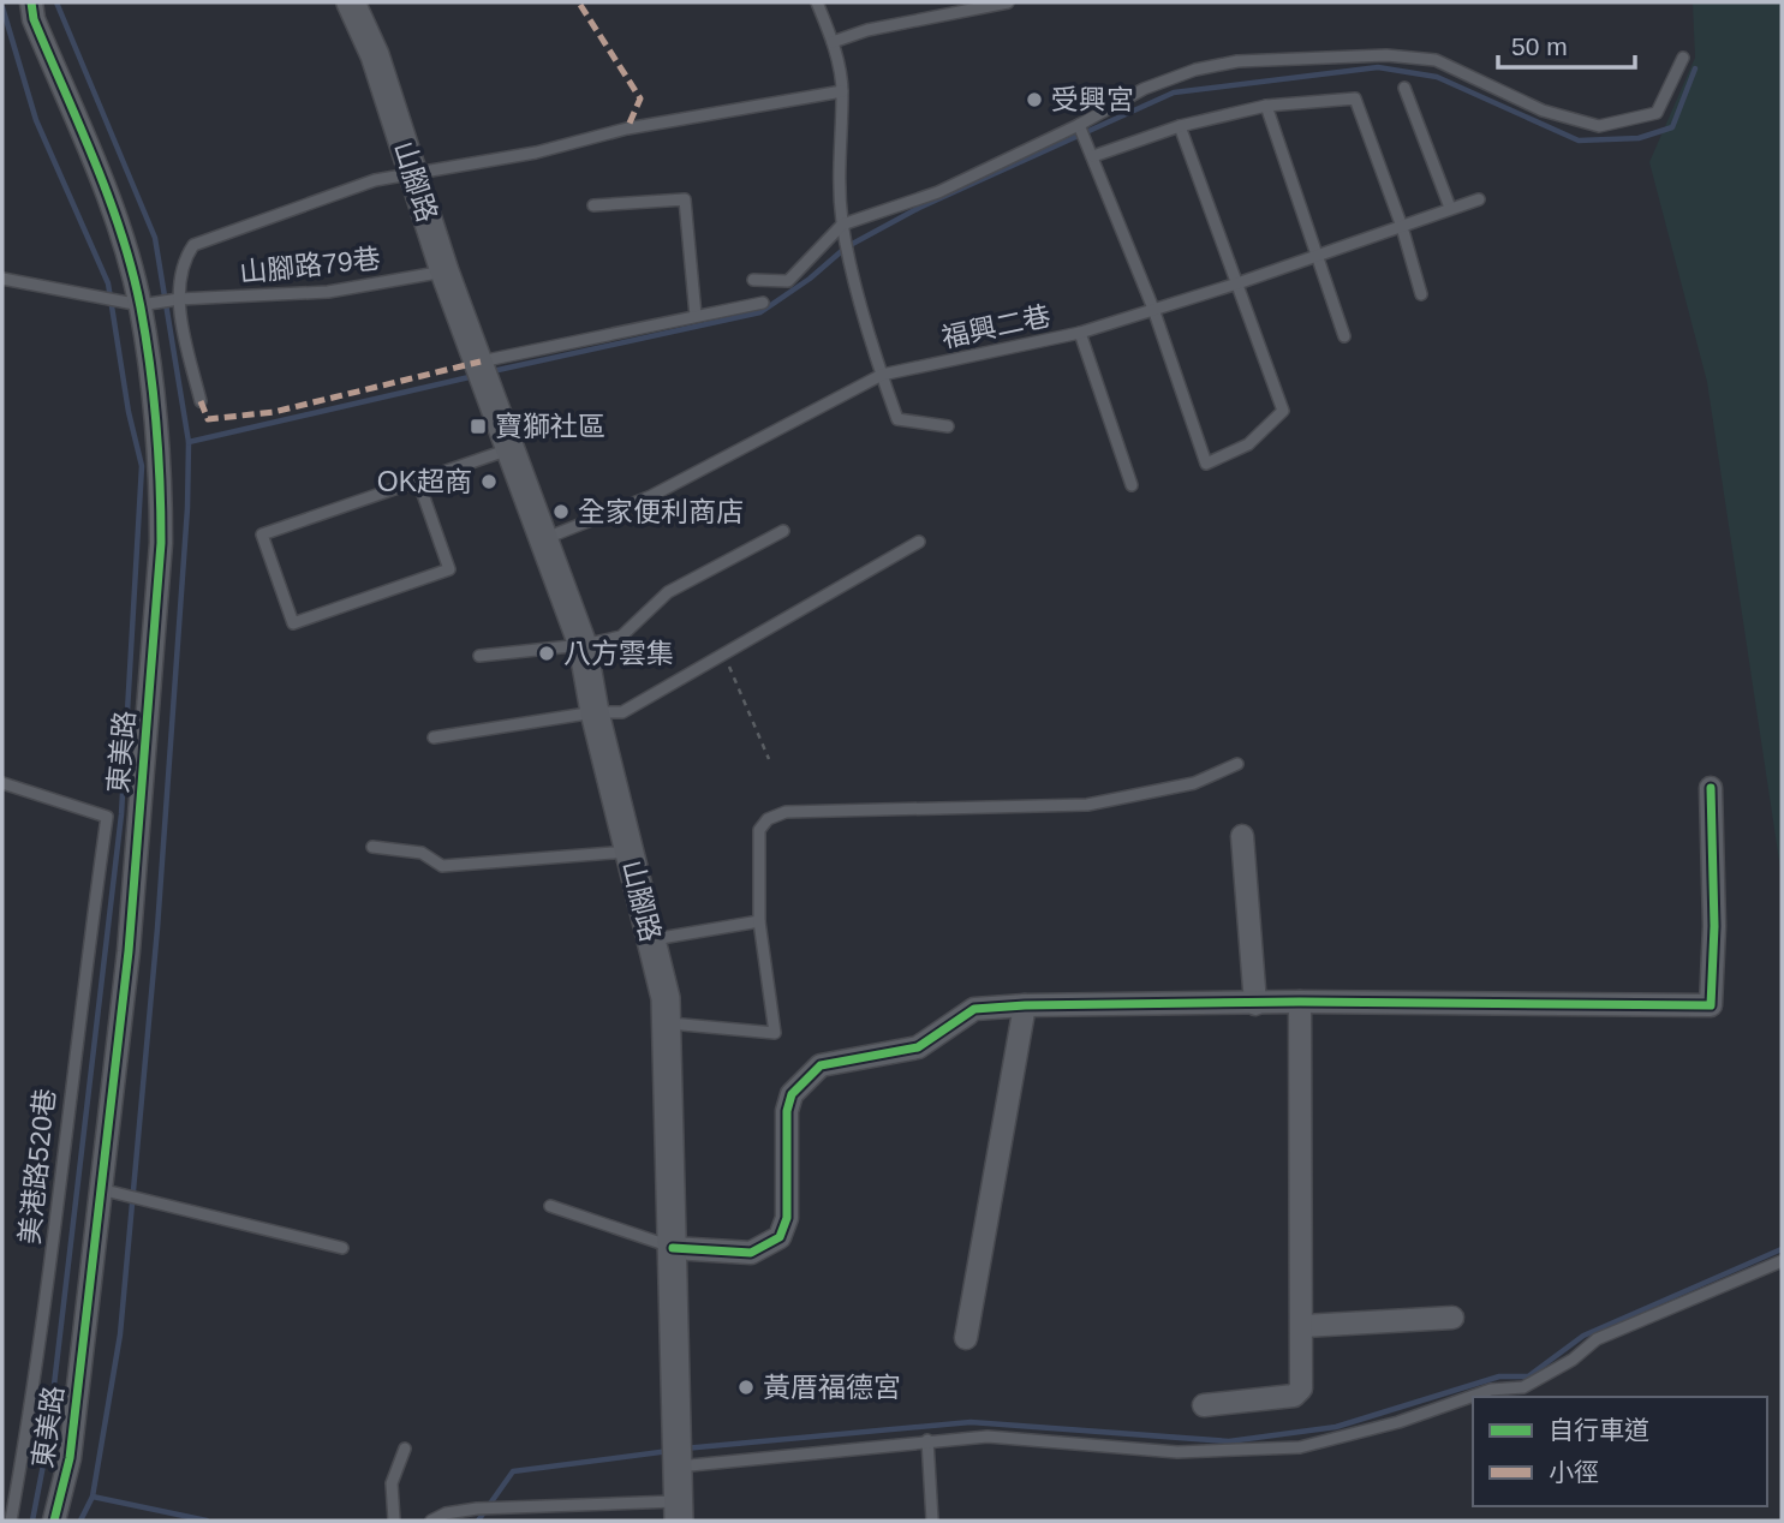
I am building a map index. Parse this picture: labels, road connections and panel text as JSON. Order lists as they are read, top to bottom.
{
  "streets": {
    "main road": ["山腳路"],
    "street": ["東美路"],
    "lane": ["山腳路79巷", "福興二巷", "美港路520巷"]
  },
  "crossings": [
    ["山腳路", "山腳路79巷"],
    ["山腳路", "福興二巷"],
    ["山腳路79巷", "東美路"]
  ],
  "places": {
    "other": [
      "受興宮",
      "OK超商",
      "全家便利商店",
      "八方雲集",
      "黃厝福德宮"
    ],
    "transit": ["寶獅社區"]
  },
  "legend": ["自行車道", "小徑"],
  "scale_bar": "50 m"
}
